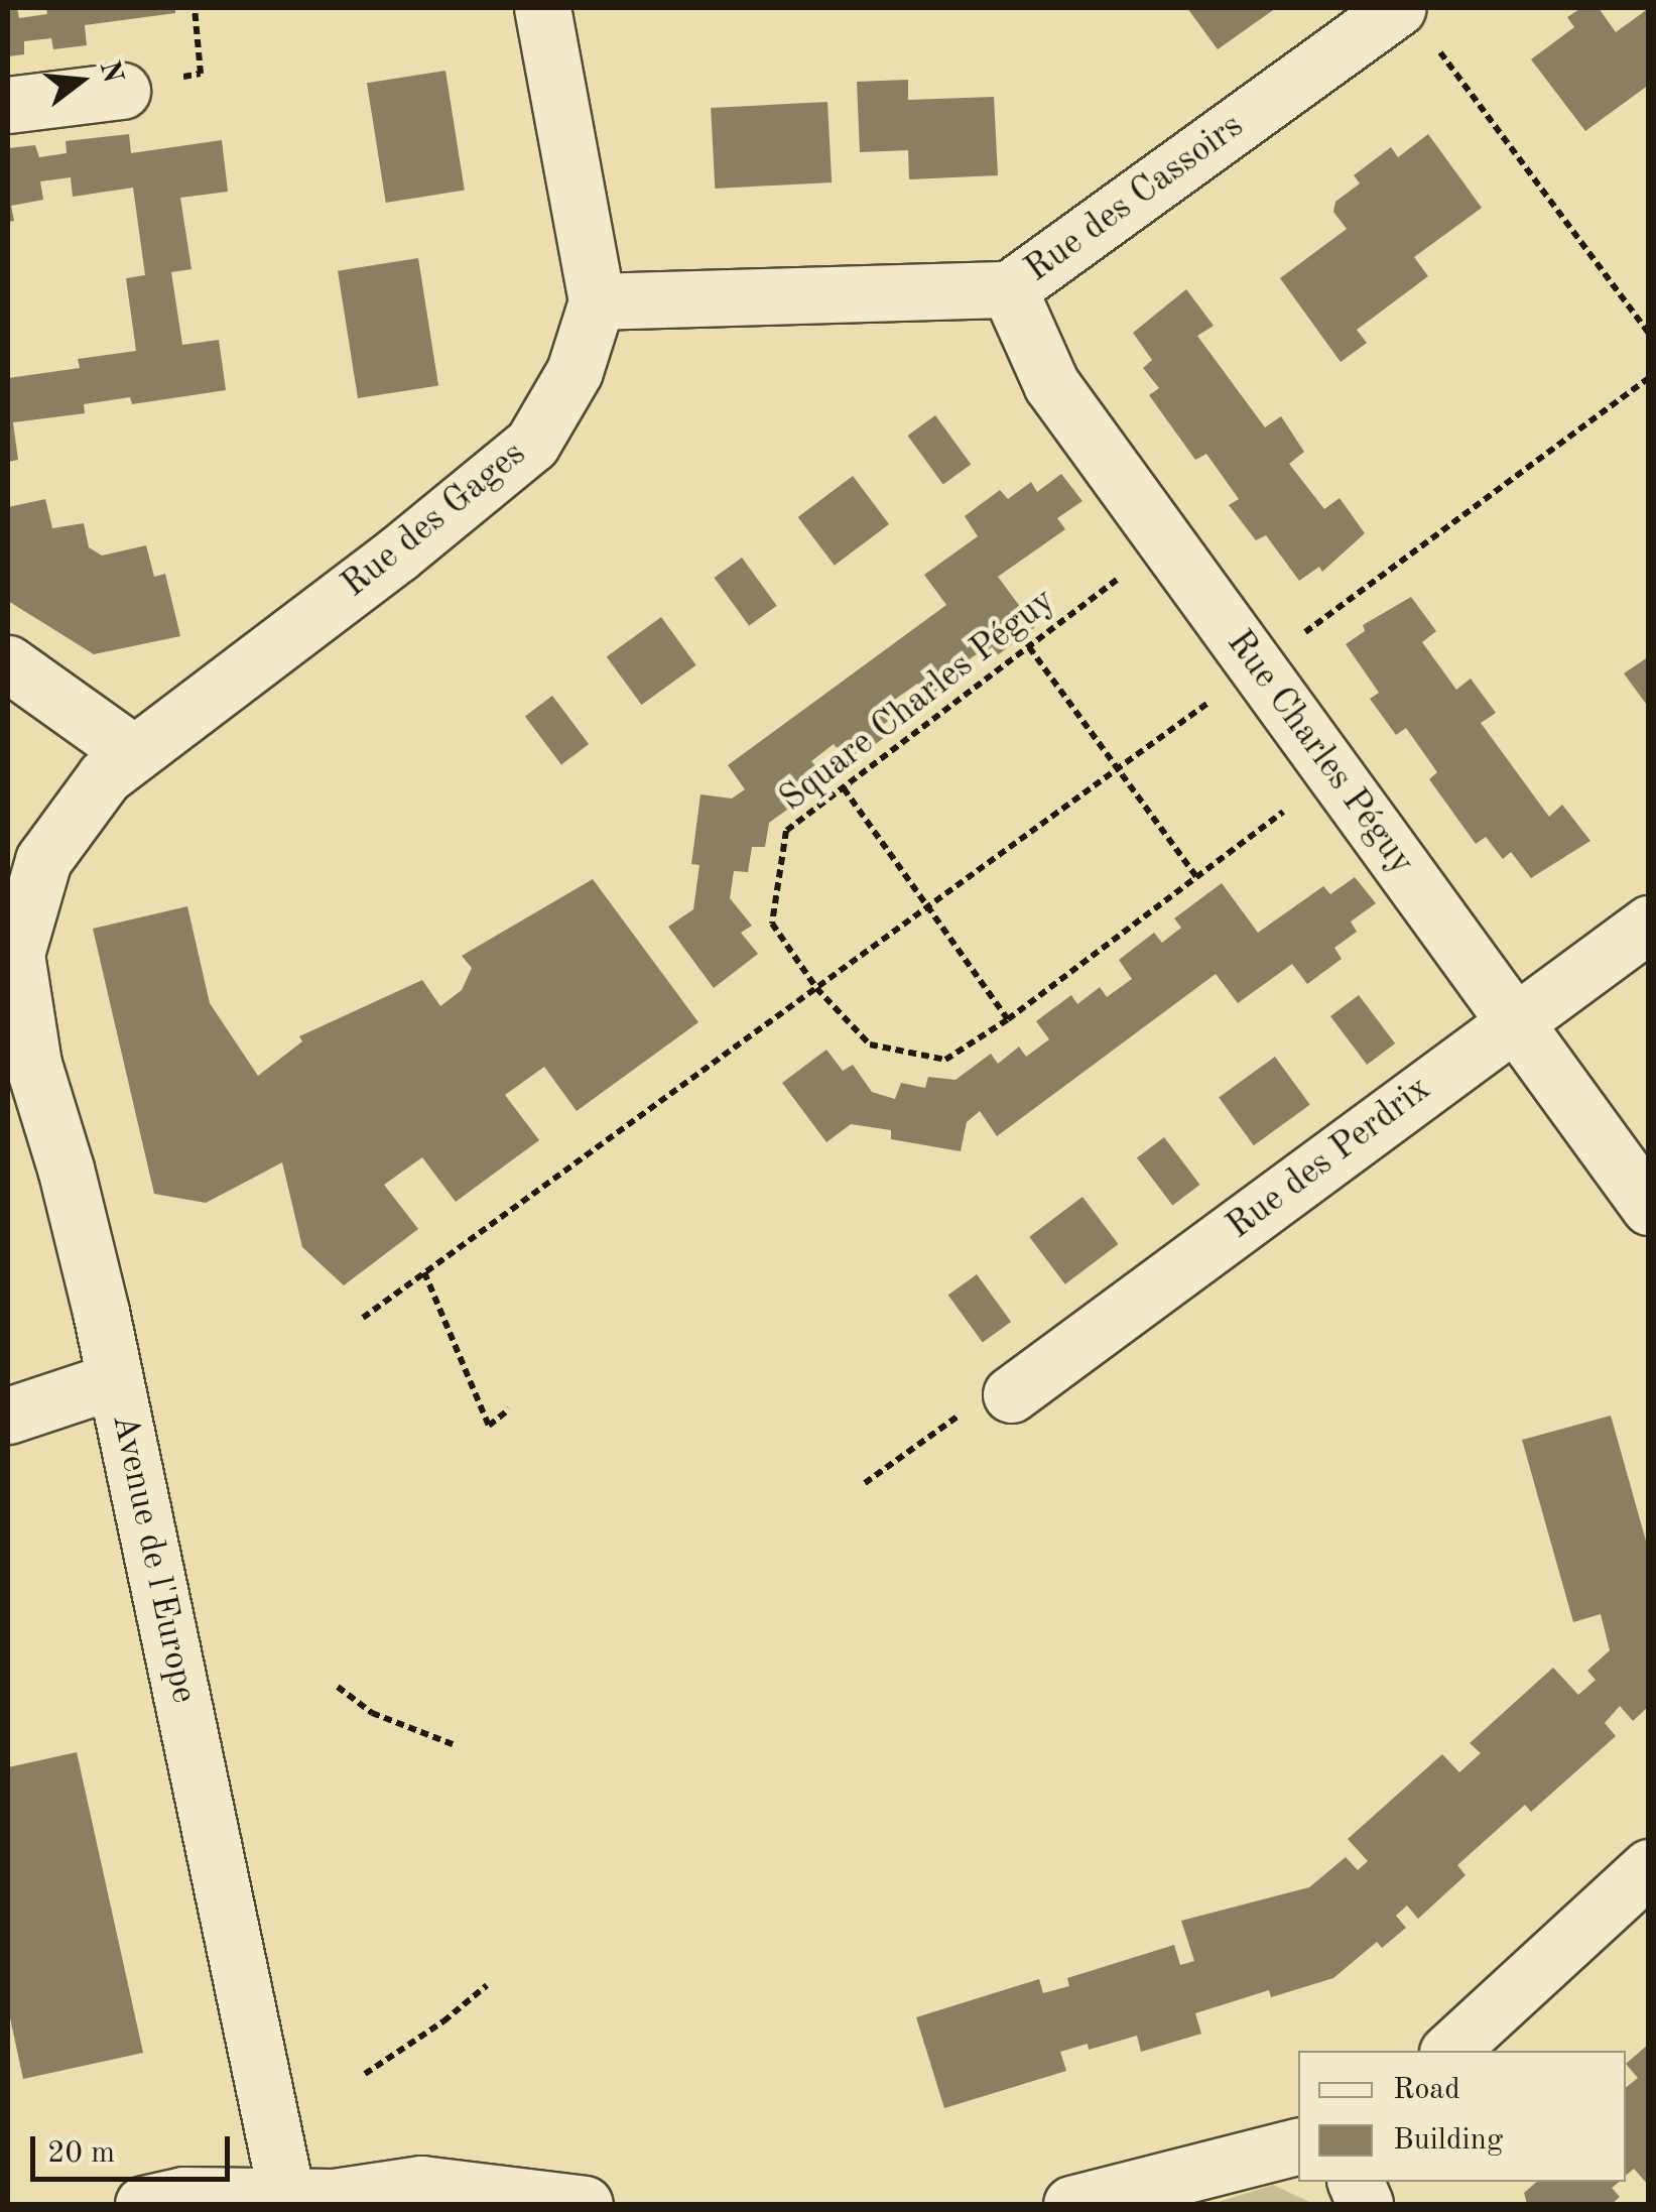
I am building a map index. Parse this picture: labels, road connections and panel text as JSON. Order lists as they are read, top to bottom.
{
  "streets": {
    "street": [
      "Rue des Cassoirs",
      "Rue des Gages",
      "Rue Charles Péguy",
      "Rue des Perdrix",
      "Avenue de l'Europe"
    ],
    "path": ["Square Charles Péguy"]
  },
  "crossings": [
    ["Rue des Cassoirs", "Rue des Gages"],
    ["Rue des Cassoirs", "Rue Charles Péguy"],
    ["Rue des Gages", "Avenue de l'Europe"],
    ["Square Charles Péguy", "Rue Charles Péguy"],
    ["Rue Charles Péguy", "Rue des Perdrix"]
  ],
  "legend": ["Road", "Building"],
  "scale_bar": "20 m",
  "north": "right"
}
